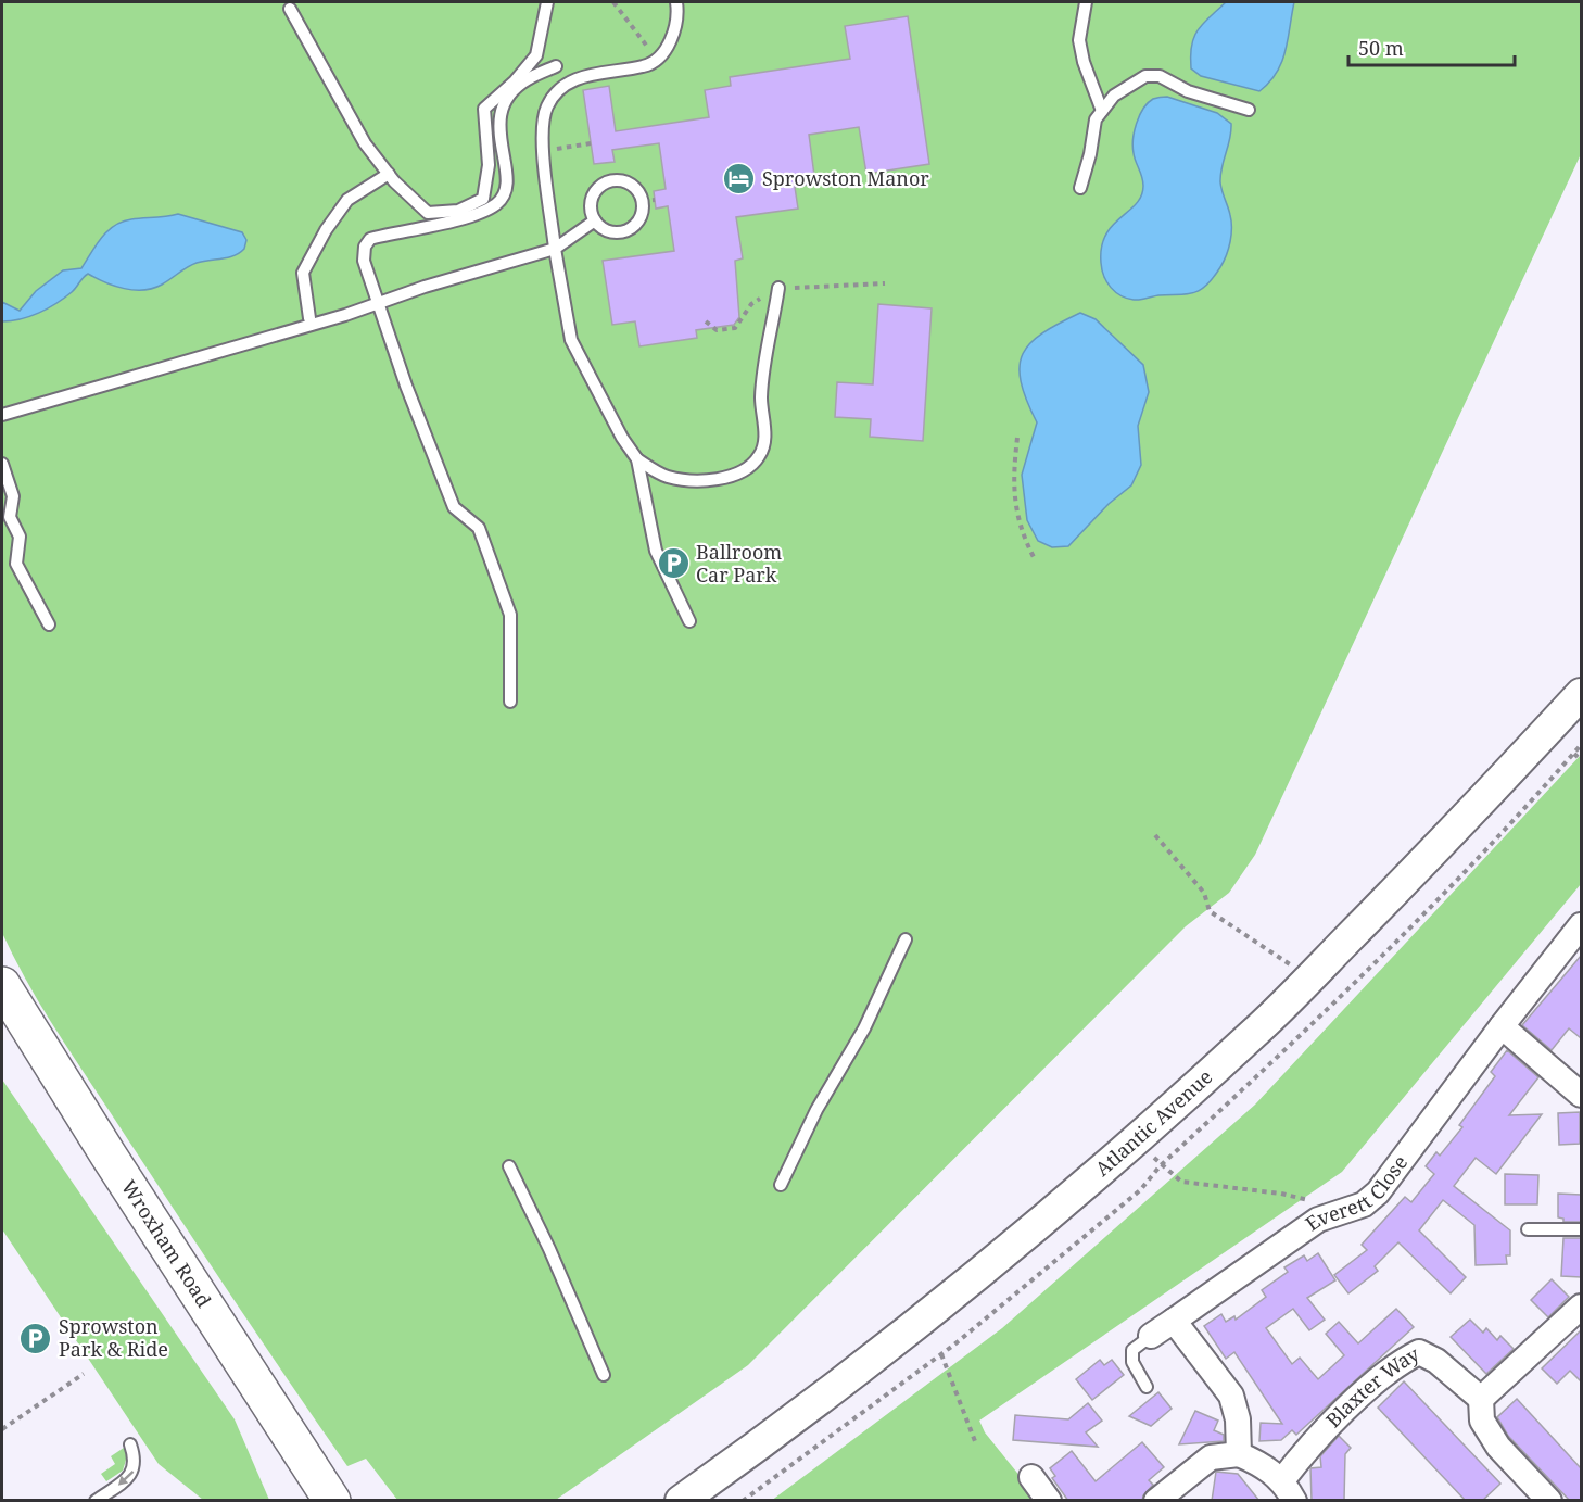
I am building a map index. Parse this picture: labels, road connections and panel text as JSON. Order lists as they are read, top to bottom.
{
  "streets": {
    "main road": ["Wroxham Road"],
    "street": ["Atlantic Avenue", "Everett Close", "Blaxter Way"]
  },
  "places": {
    "hotel": ["Sprowston Manor"],
    "parking": ["Ballroom Car Park", "Sprowston Park & Ride"]
  },
  "scale_bar": "50 m"
}
